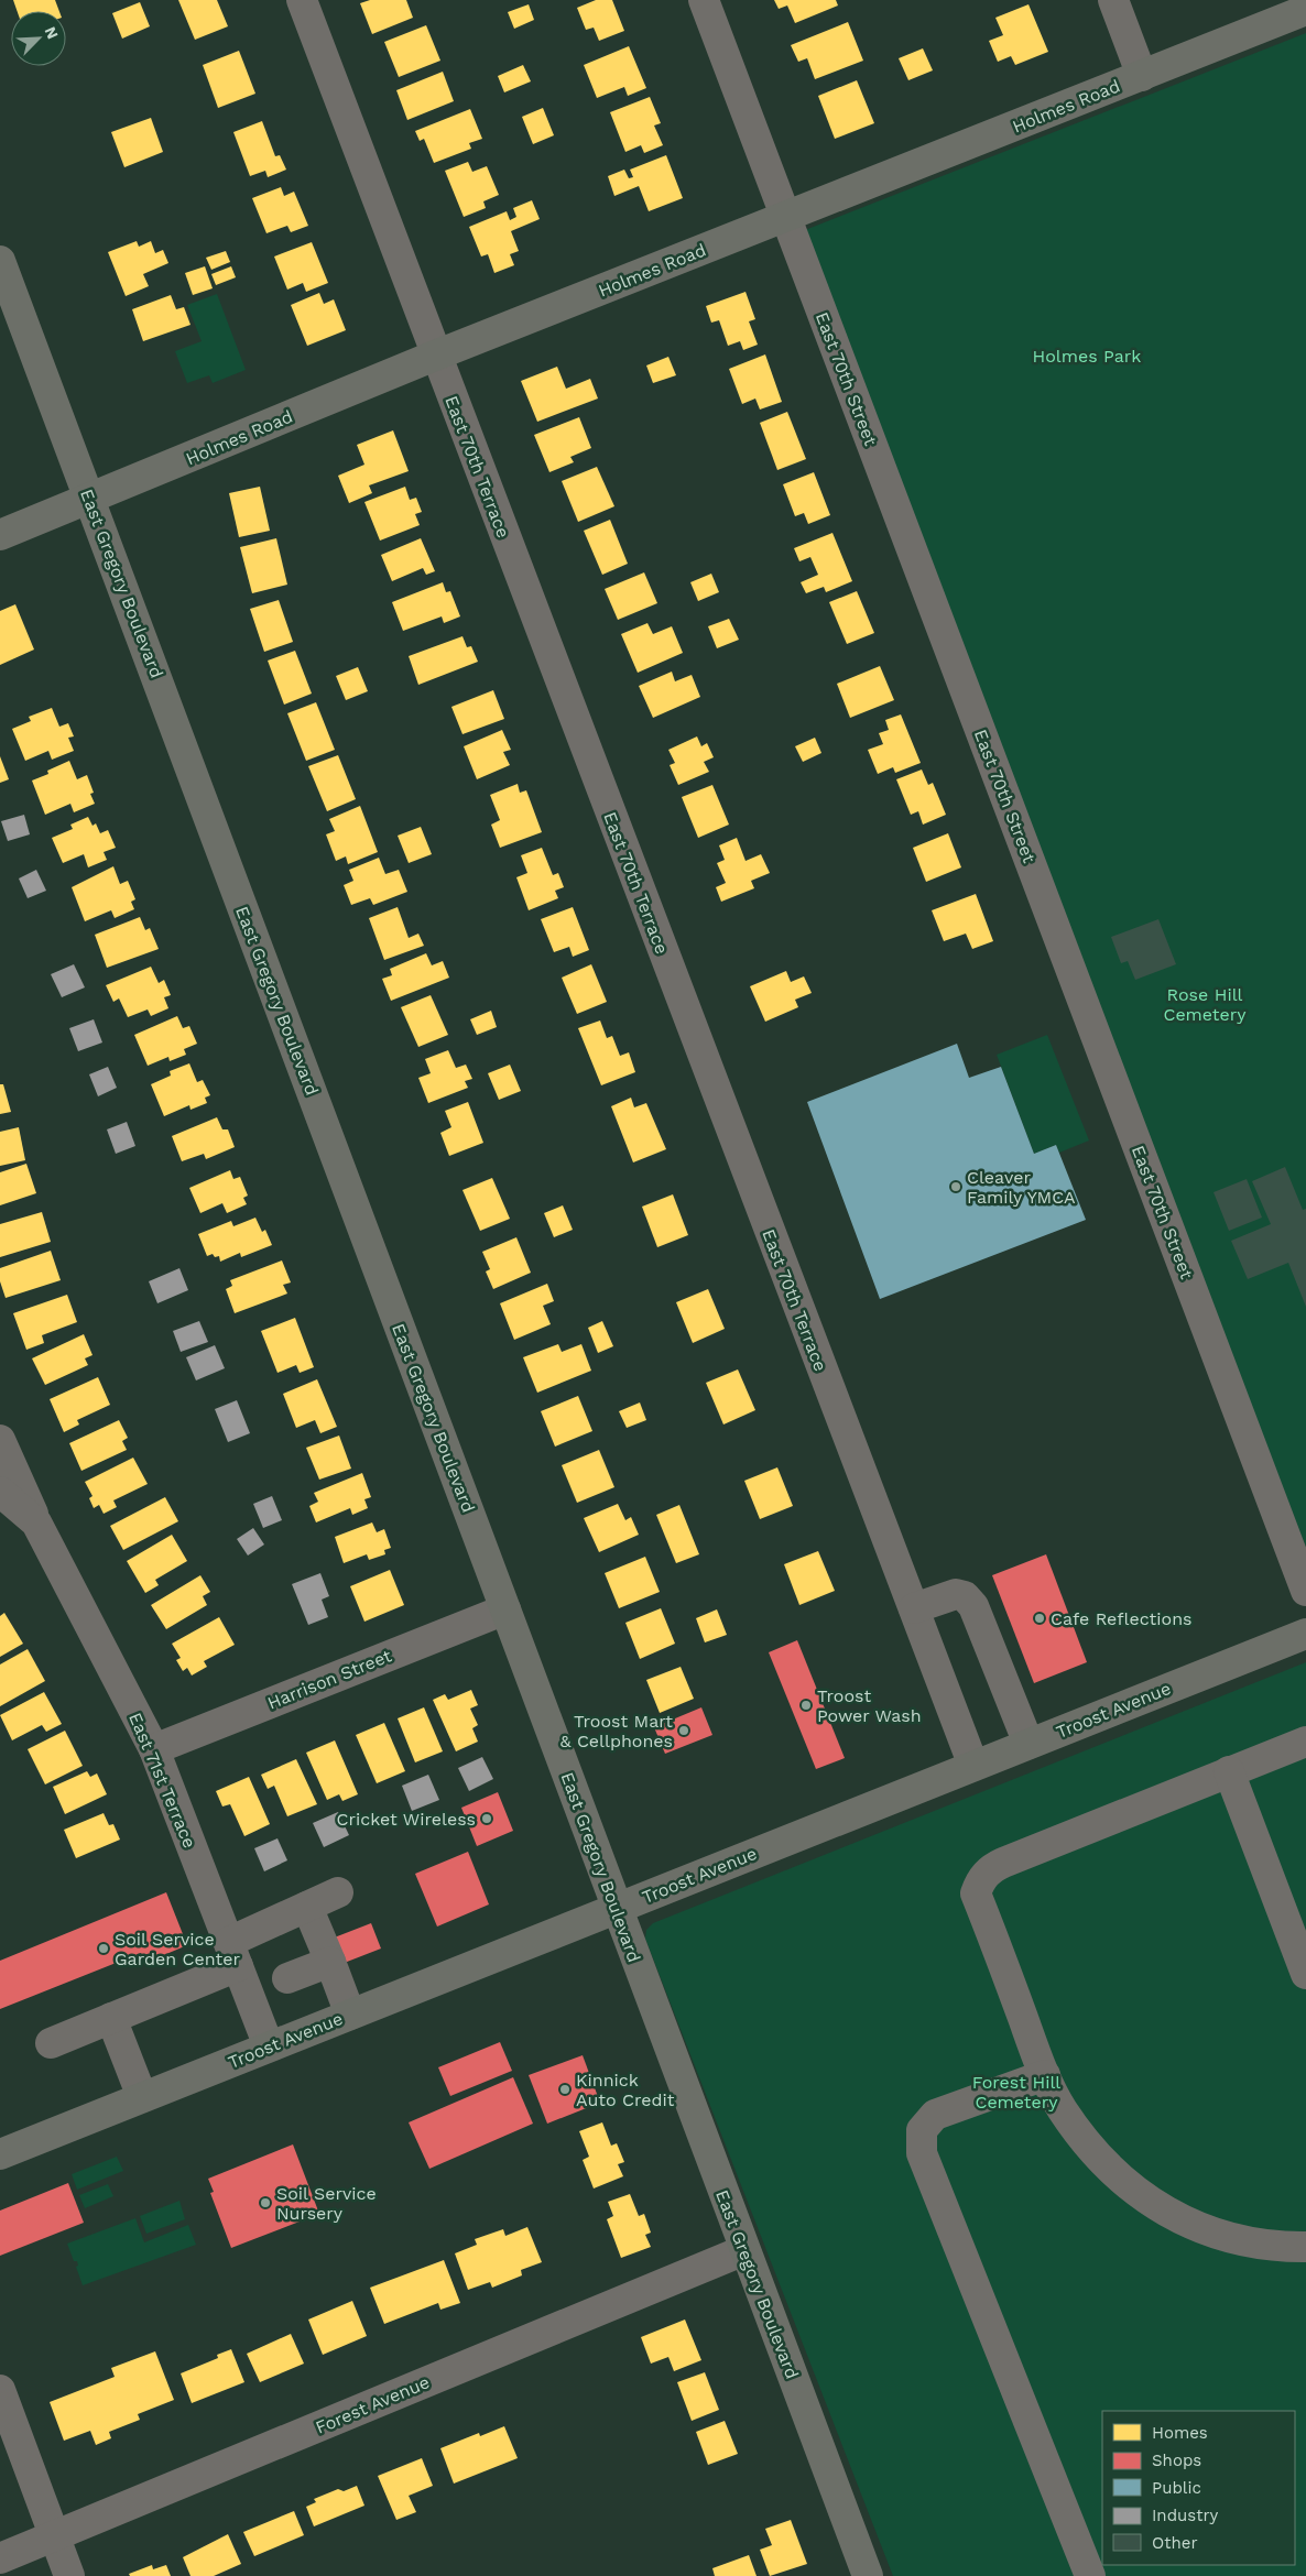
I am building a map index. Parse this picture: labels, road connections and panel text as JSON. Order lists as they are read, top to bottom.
{
  "streets": {
    "main road": ["Holmes Road", "East Gregory Boulevard", "Troost Avenue"],
    "street": [
      "East 70th Street",
      "East 70th Terrace",
      "Harrison Street",
      "East 71st Terrace",
      "Forest Avenue"
    ]
  },
  "crossings": [
    ["Holmes Road", "East 70th Street"],
    ["Holmes Road", "East 70th Terrace"],
    ["Holmes Road", "East Gregory Boulevard"],
    ["East 70th Terrace", "Troost Avenue"],
    ["East Gregory Boulevard", "Harrison Street"],
    ["East Gregory Boulevard", "Troost Avenue"],
    ["East Gregory Boulevard", "Forest Avenue"],
    ["Harrison Street", "East 71st Terrace"],
    ["Troost Avenue", "East 71st Terrace"]
  ],
  "parks": ["Holmes Park", "Rose Hill Cemetery", "Forest Hill Cemetery"],
  "places": [
    "Cleaver Family YMCA",
    "Cafe Reflections",
    "Troost Power Wash",
    "Troost Mart & Cellphones",
    "Cricket Wireless",
    "Soil Service Garden Center",
    "Kinnick Auto Credit",
    "Soil Service Nursery"
  ],
  "legend": [
    "Homes",
    "Shops",
    "Public",
    "Industry",
    "Other"
  ],
  "north": "top right"
}
